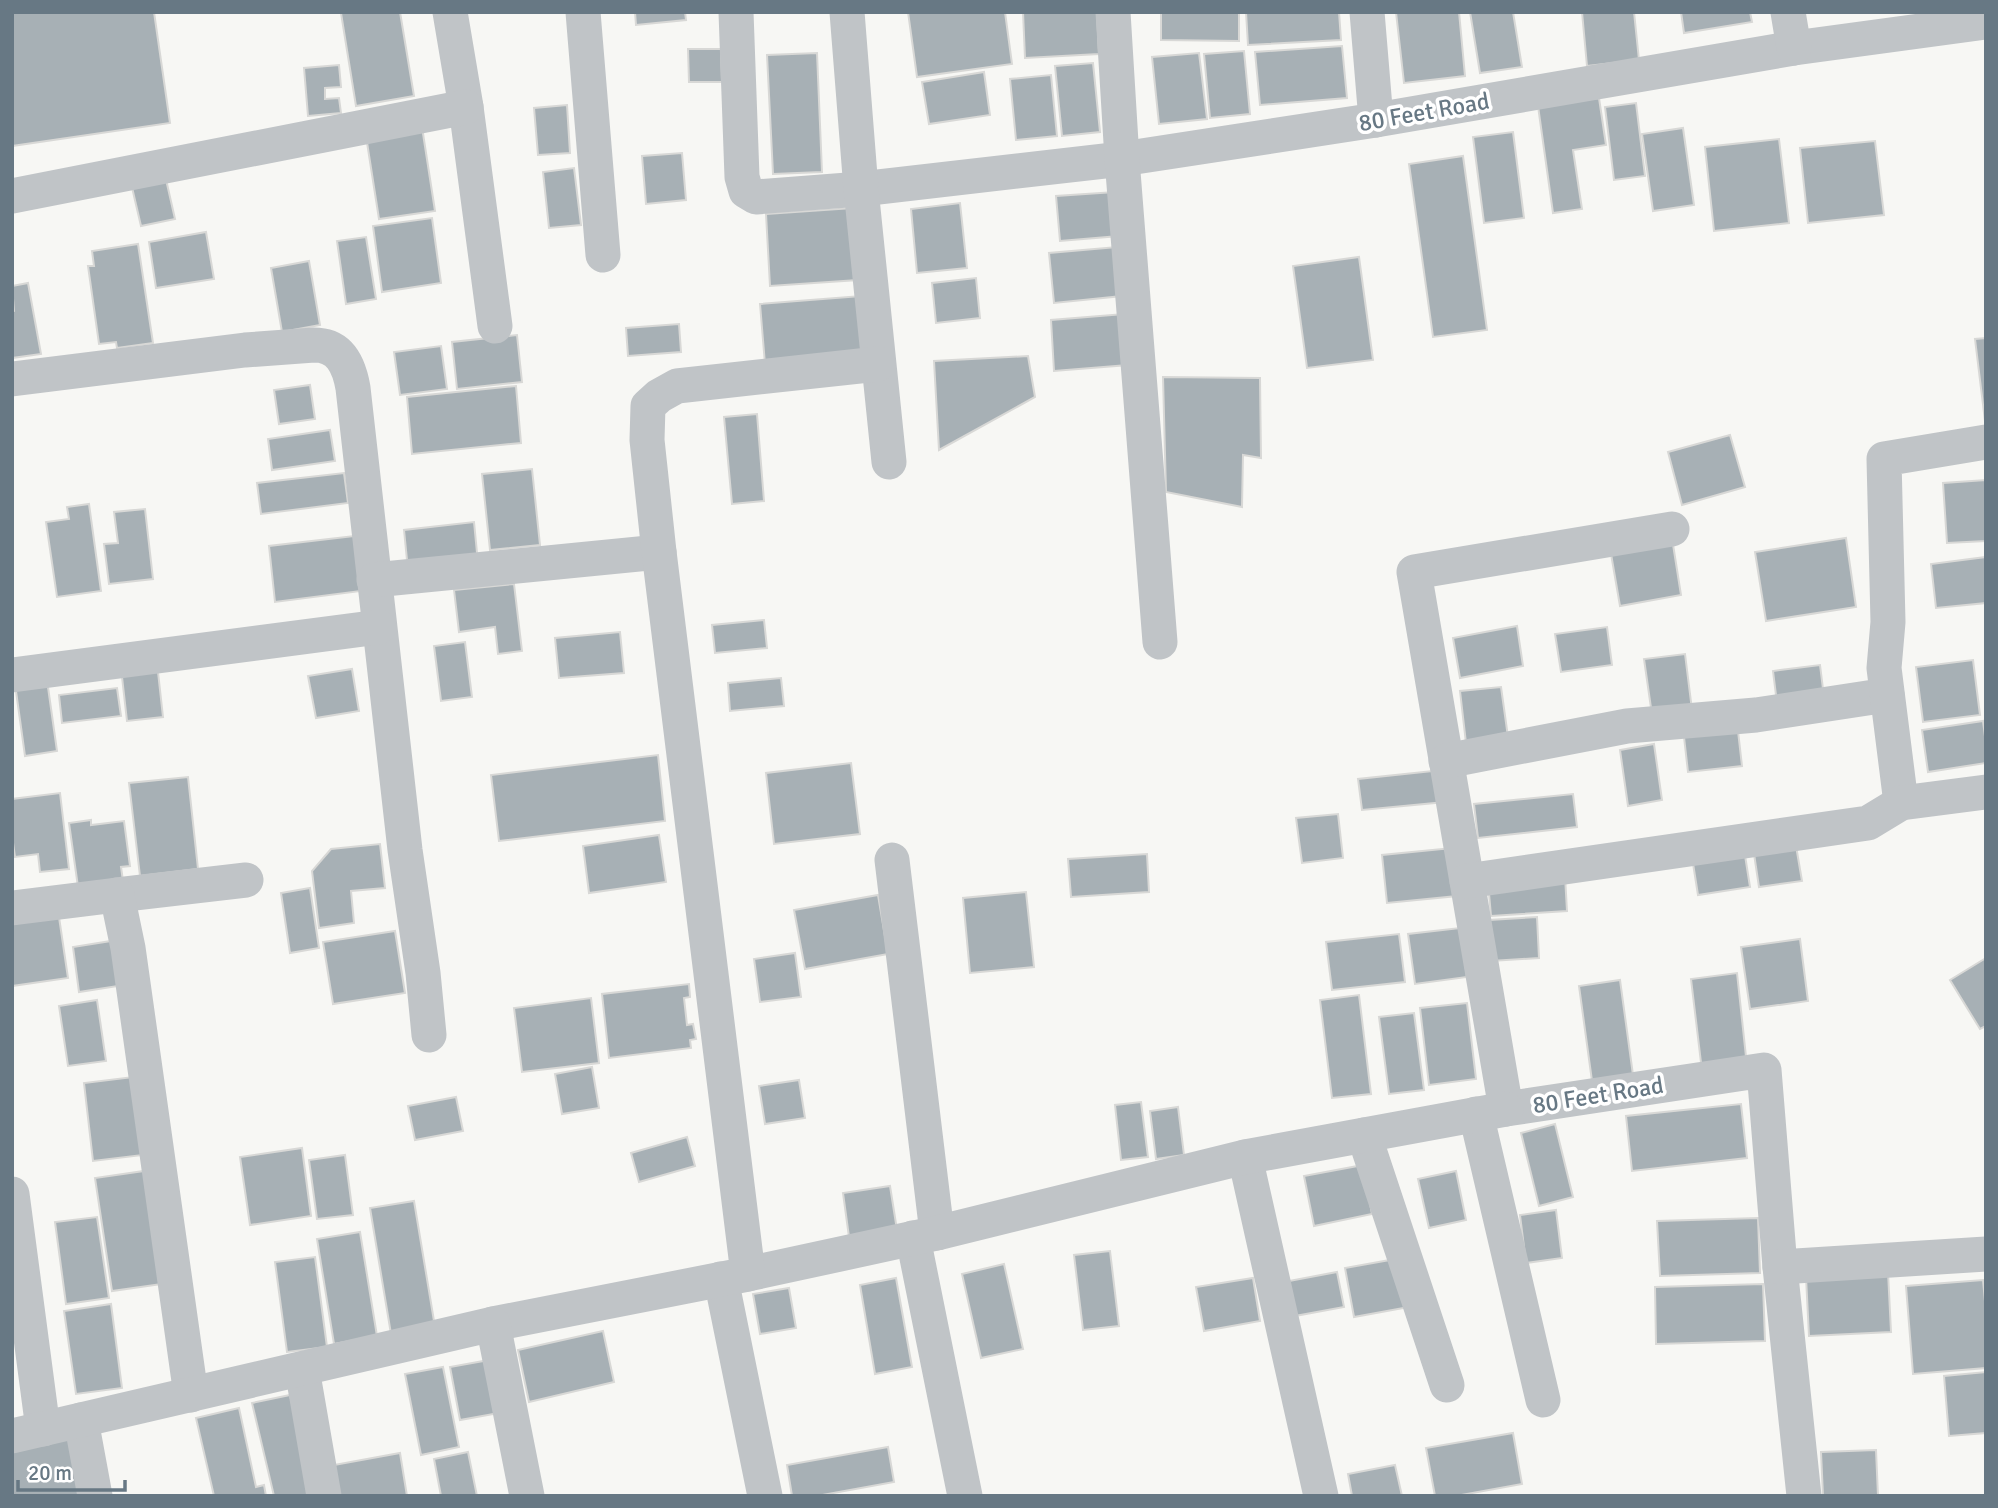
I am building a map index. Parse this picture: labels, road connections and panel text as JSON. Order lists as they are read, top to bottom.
{
  "streets": {
    "street": ["80 Feet Road"]
  },
  "scale_bar": "20 m"
}
